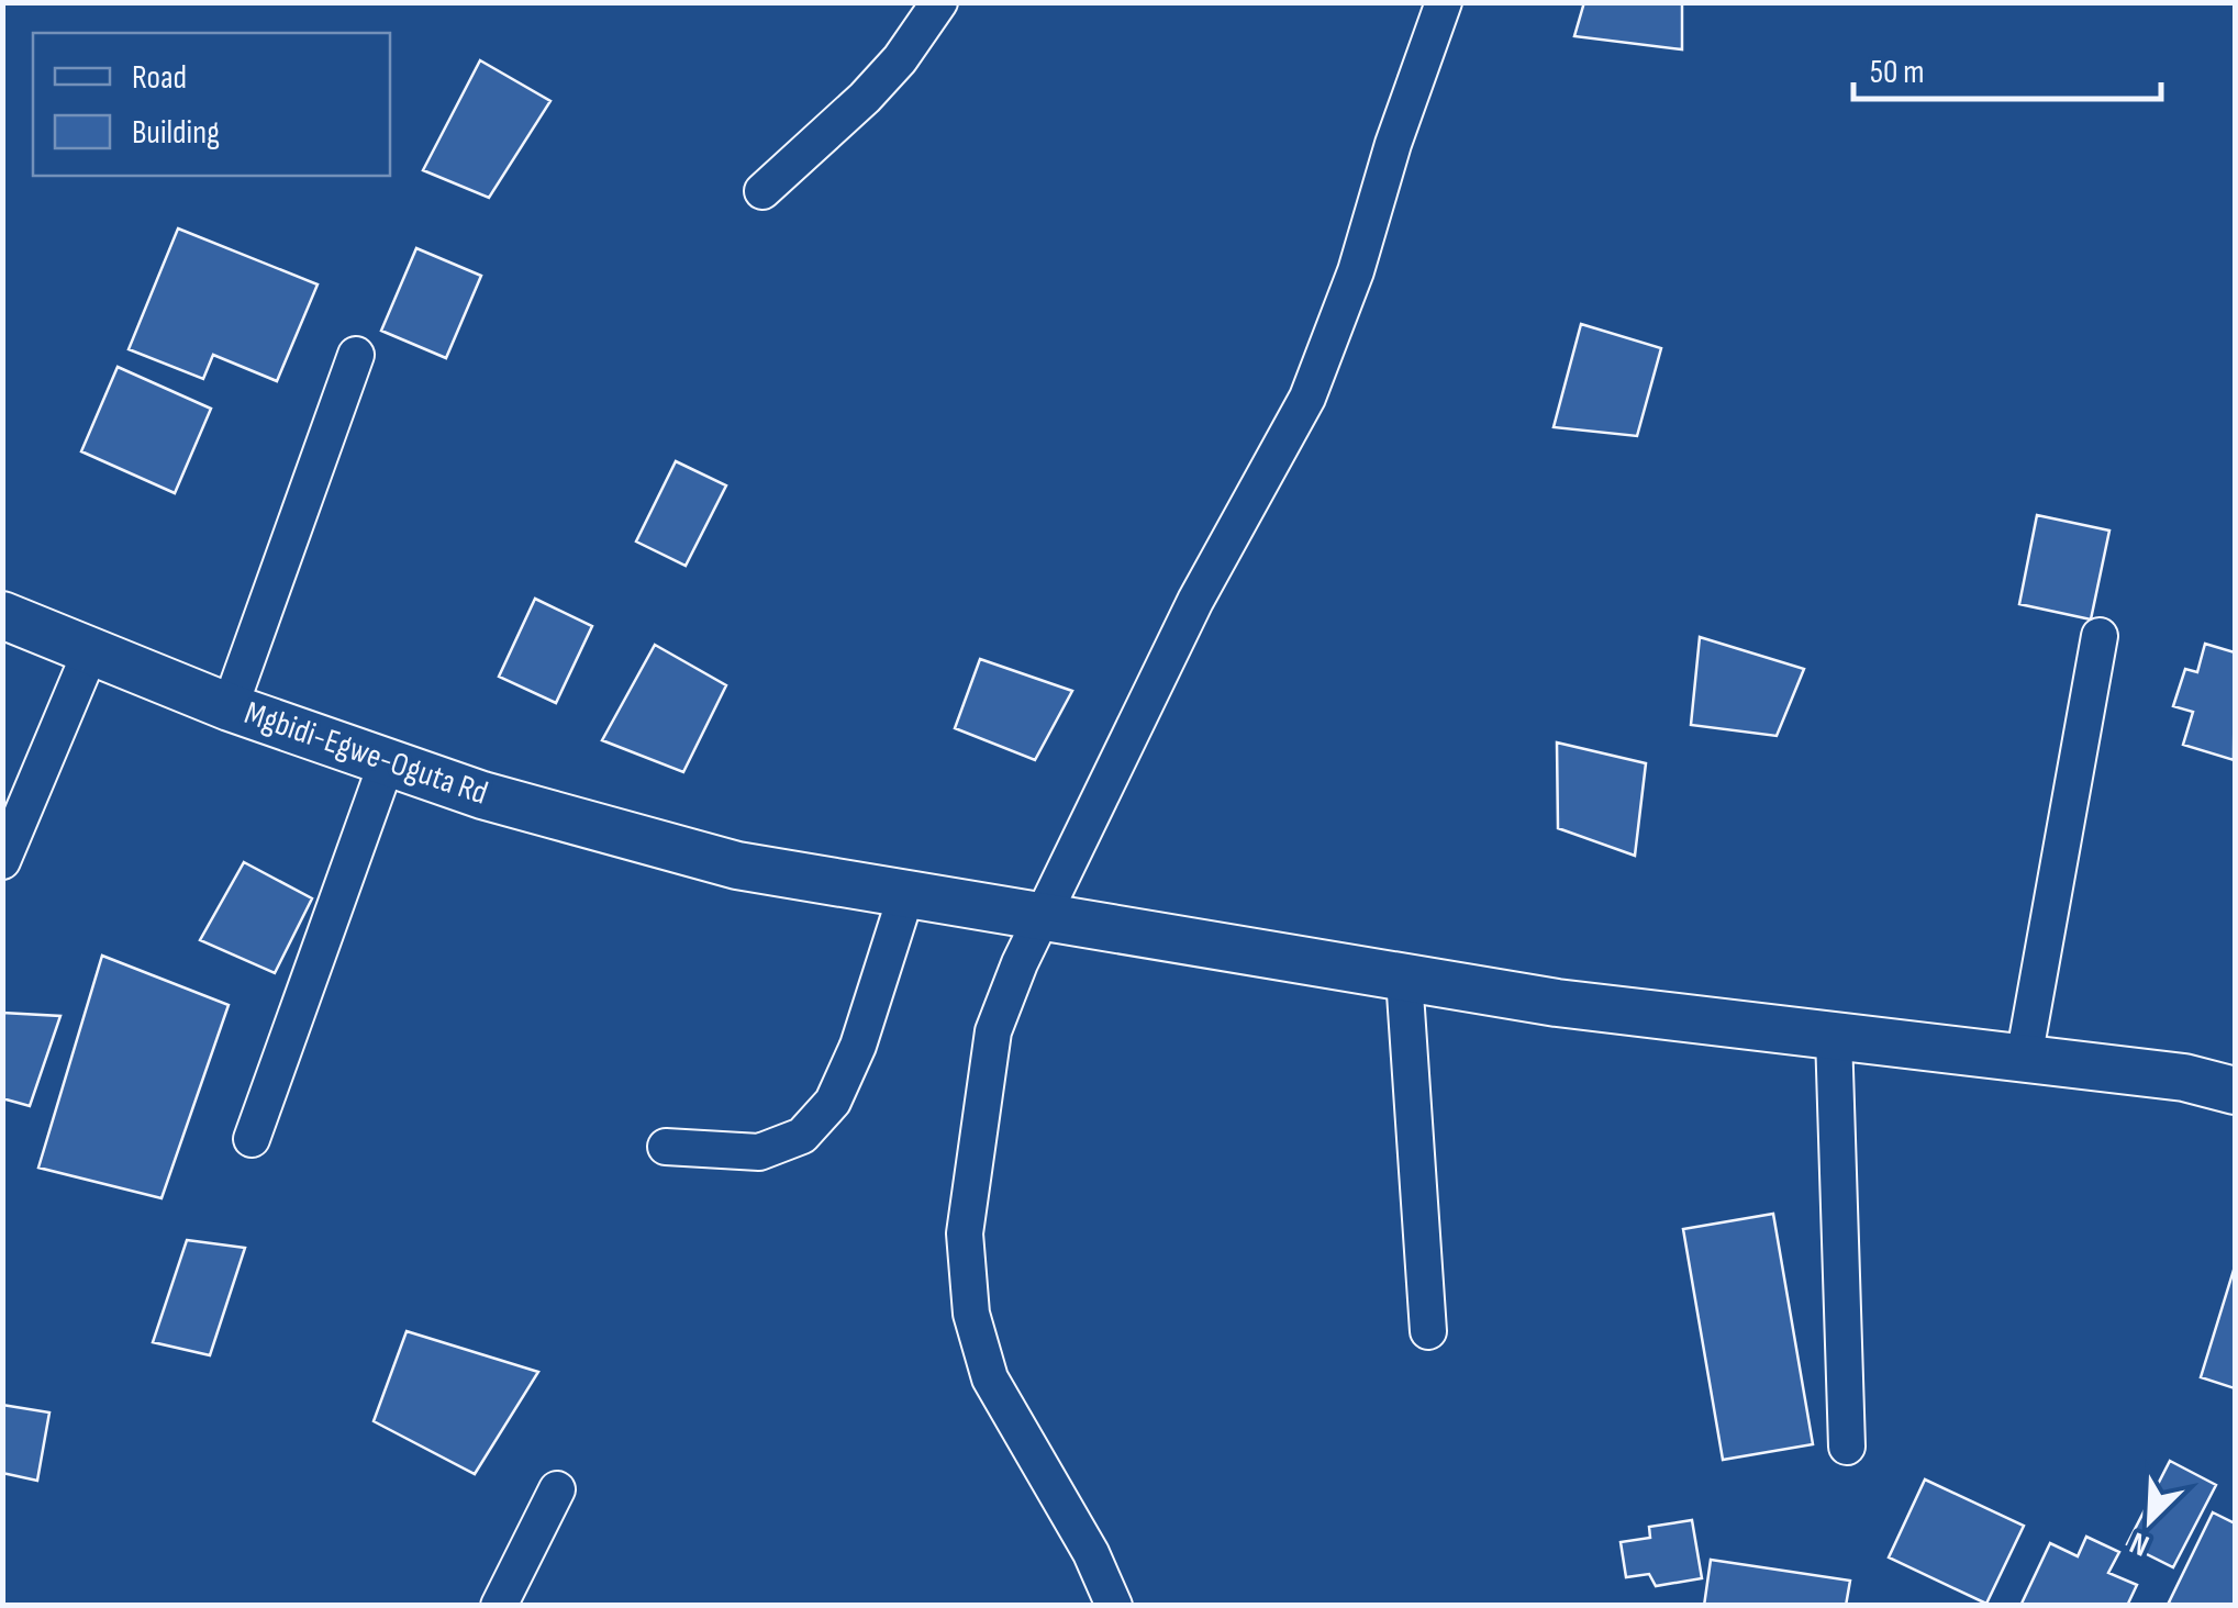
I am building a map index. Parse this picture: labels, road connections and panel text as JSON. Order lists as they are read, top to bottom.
{
  "streets": {
    "street": ["Mgbidi-Egwe-Oguta Rd"]
  },
  "legend": ["Road", "Building"],
  "scale_bar": "50 m",
  "north": "bottom left"
}
